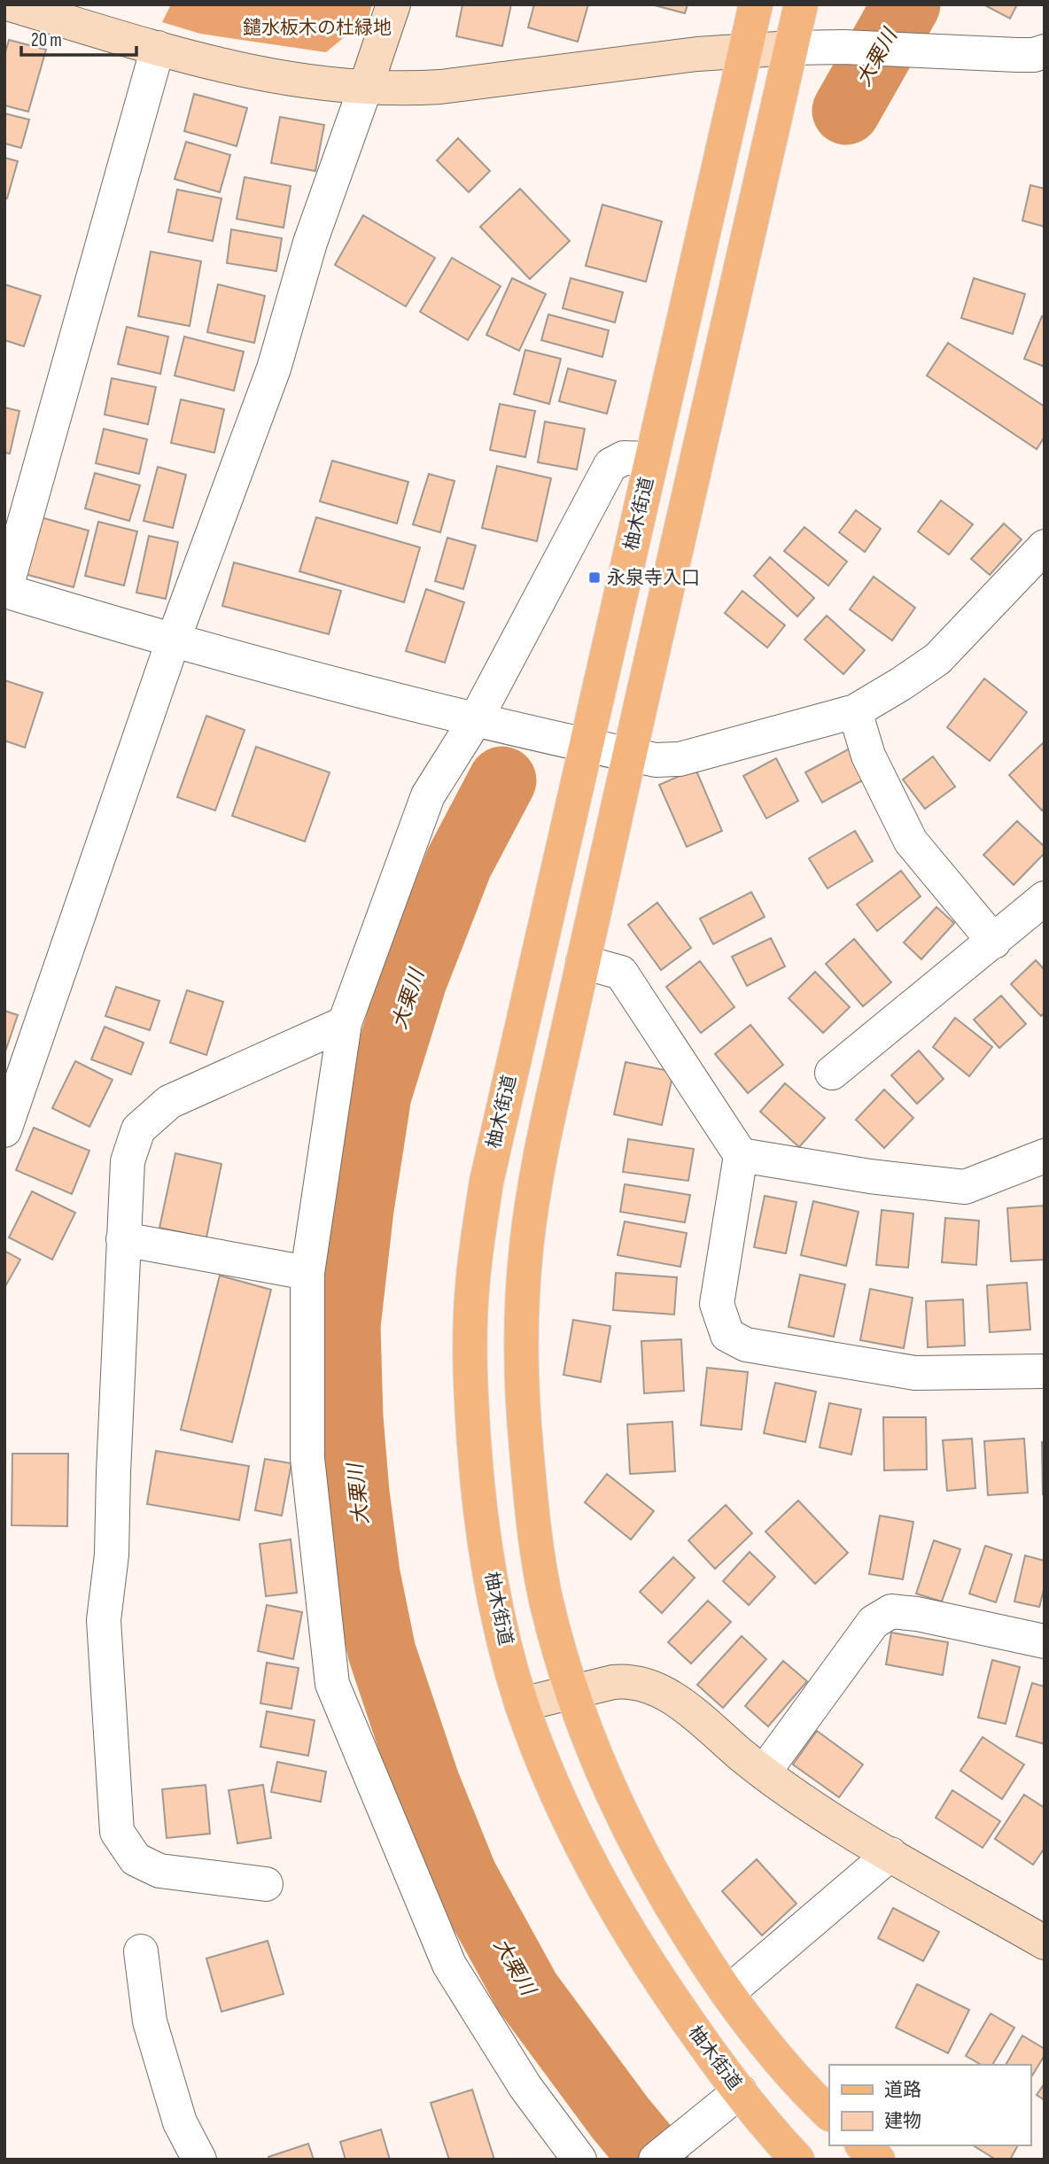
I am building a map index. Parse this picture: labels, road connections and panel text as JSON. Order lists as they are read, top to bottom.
{
  "streets": {
    "main road": ["柚木街道"]
  },
  "water": ["大栗川"],
  "parks": ["鑓水板木の杜緑地"],
  "places": {
    "transit": ["永泉寺入口"]
  },
  "legend": ["道路", "建物"],
  "scale_bar": "20 m"
}
